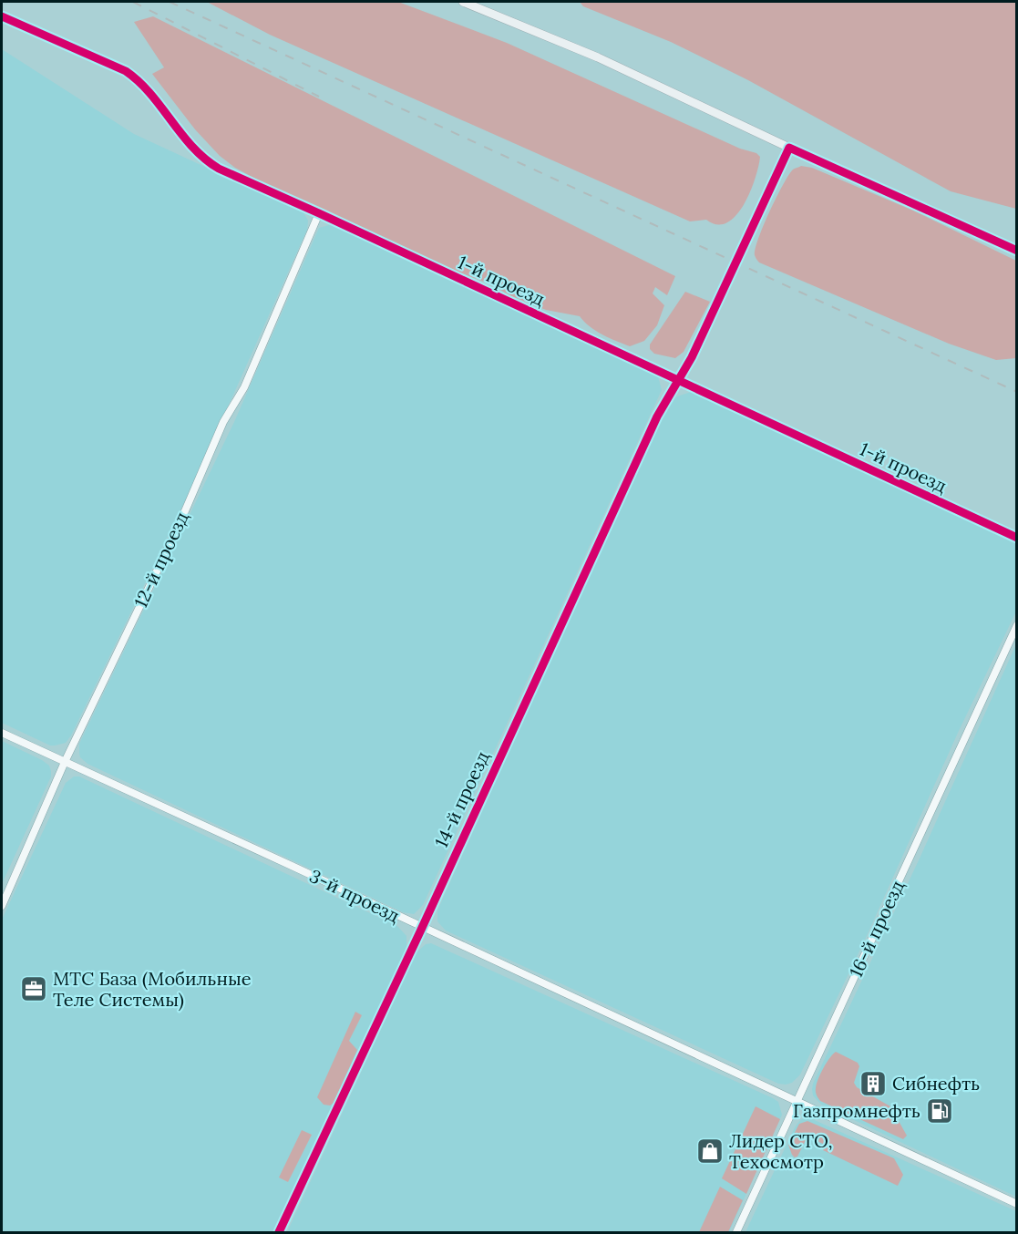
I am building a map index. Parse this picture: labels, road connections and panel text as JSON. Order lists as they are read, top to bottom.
{
  "streets": {
    "street": [
      "1-й проезд",
      "12-й проезд",
      "14-й проезд",
      "3-й проезд",
      "16-й проезд"
    ]
  },
  "crossings": [
    ["1-й проезд", "12-й проезд"],
    ["1-й проезд", "14-й проезд"],
    ["12-й проезд", "3-й проезд"],
    ["14-й проезд", "3-й проезд"],
    ["3-й проезд", "16-й проезд"]
  ],
  "places": {
    "office": ["МТС База (Мобильные Теле Системы)"],
    "building": ["Сибнефть"],
    "fuel station": ["Газпромнефть"],
    "shop": ["Лидер СТО, Техосмотр"]
  }
}
